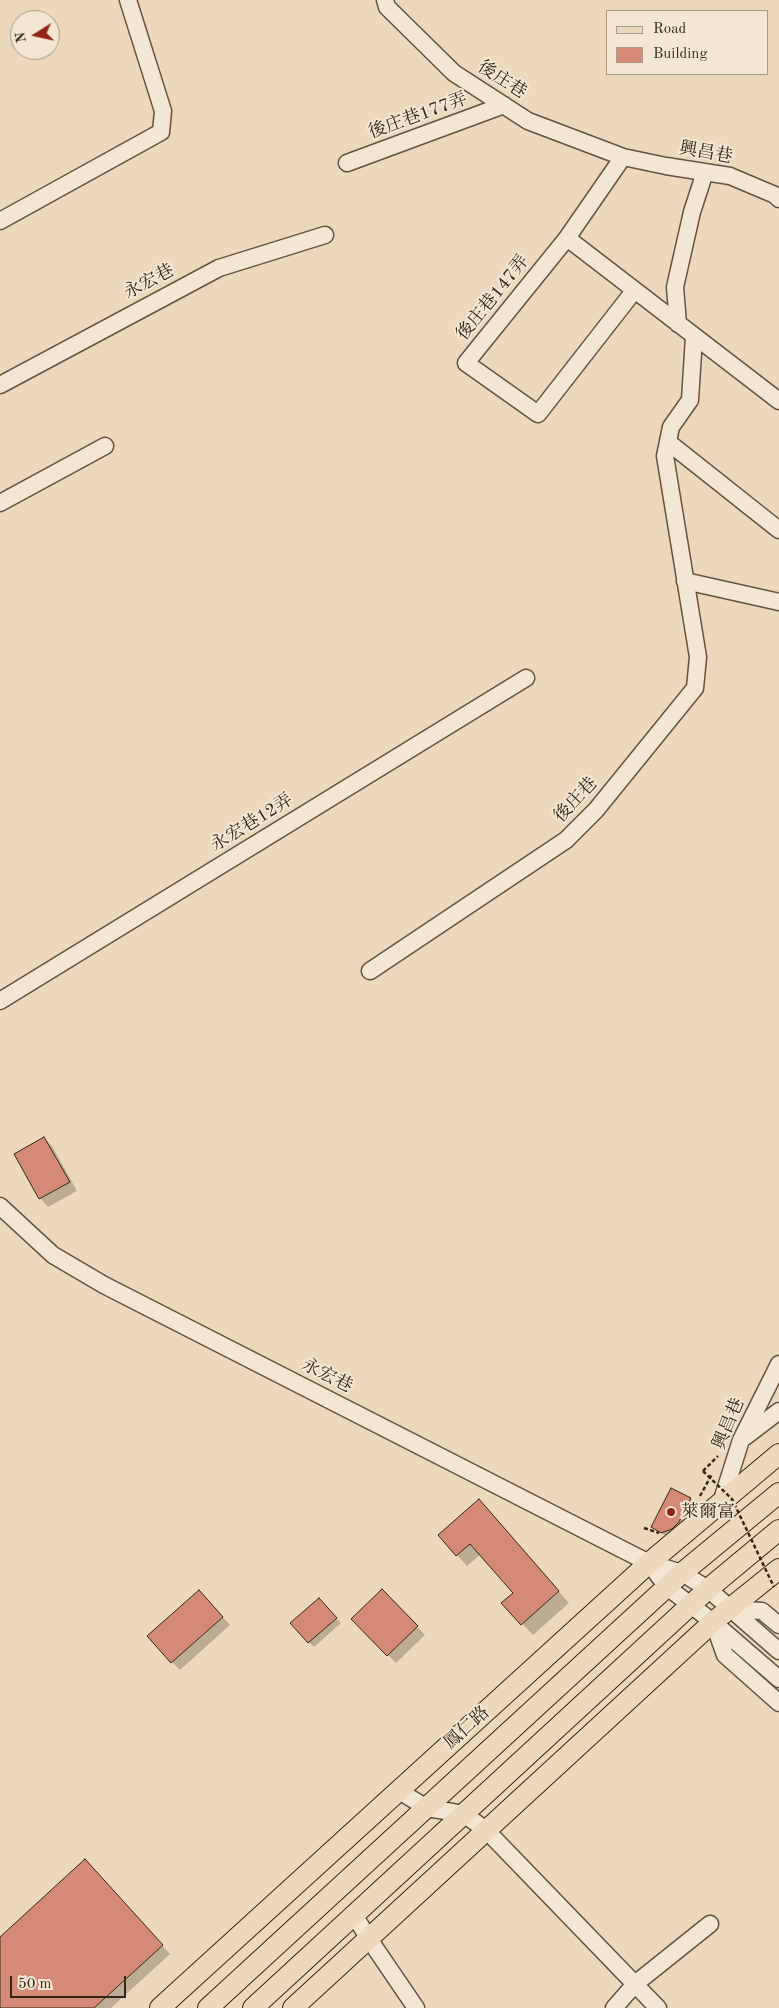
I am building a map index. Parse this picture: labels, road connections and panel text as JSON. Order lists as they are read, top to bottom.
{
  "streets": {
    "main road": ["鳳仁路"],
    "street": [
      "後庄巷",
      "後庄巷177弄",
      "興昌巷",
      "永宏巷",
      "後庄巷147弄",
      "永宏巷12弄"
    ]
  },
  "crossings": [
    ["後庄巷", "後庄巷177弄"],
    ["後庄巷", "興昌巷"],
    ["後庄巷", "後庄巷147弄"],
    ["興昌巷", "後庄巷147弄"],
    ["興昌巷", "鳳仁路"],
    ["永宏巷", "鳳仁路"]
  ],
  "places": ["萊爾富"],
  "legend": ["Road", "Building"],
  "scale_bar": "50 m",
  "north": "left"
}
